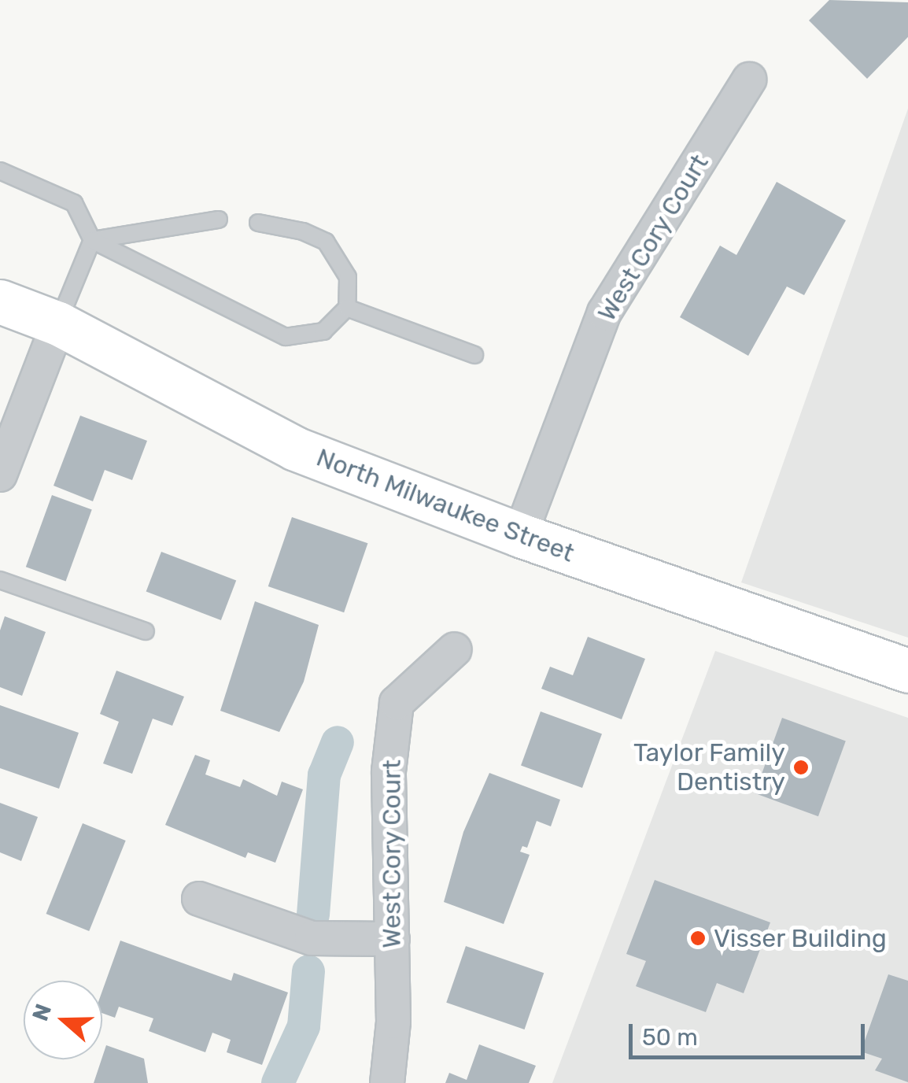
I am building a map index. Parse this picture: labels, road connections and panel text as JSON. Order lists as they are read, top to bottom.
{
  "streets": {
    "main road": ["North Milwaukee Street"],
    "street": ["West Cory Court"]
  },
  "crossings": [
    ["West Cory Court", "North Milwaukee Street"]
  ],
  "places": ["Taylor Family Dentistry", "Visser Building"],
  "scale_bar": "50 m",
  "north": "left"
}
